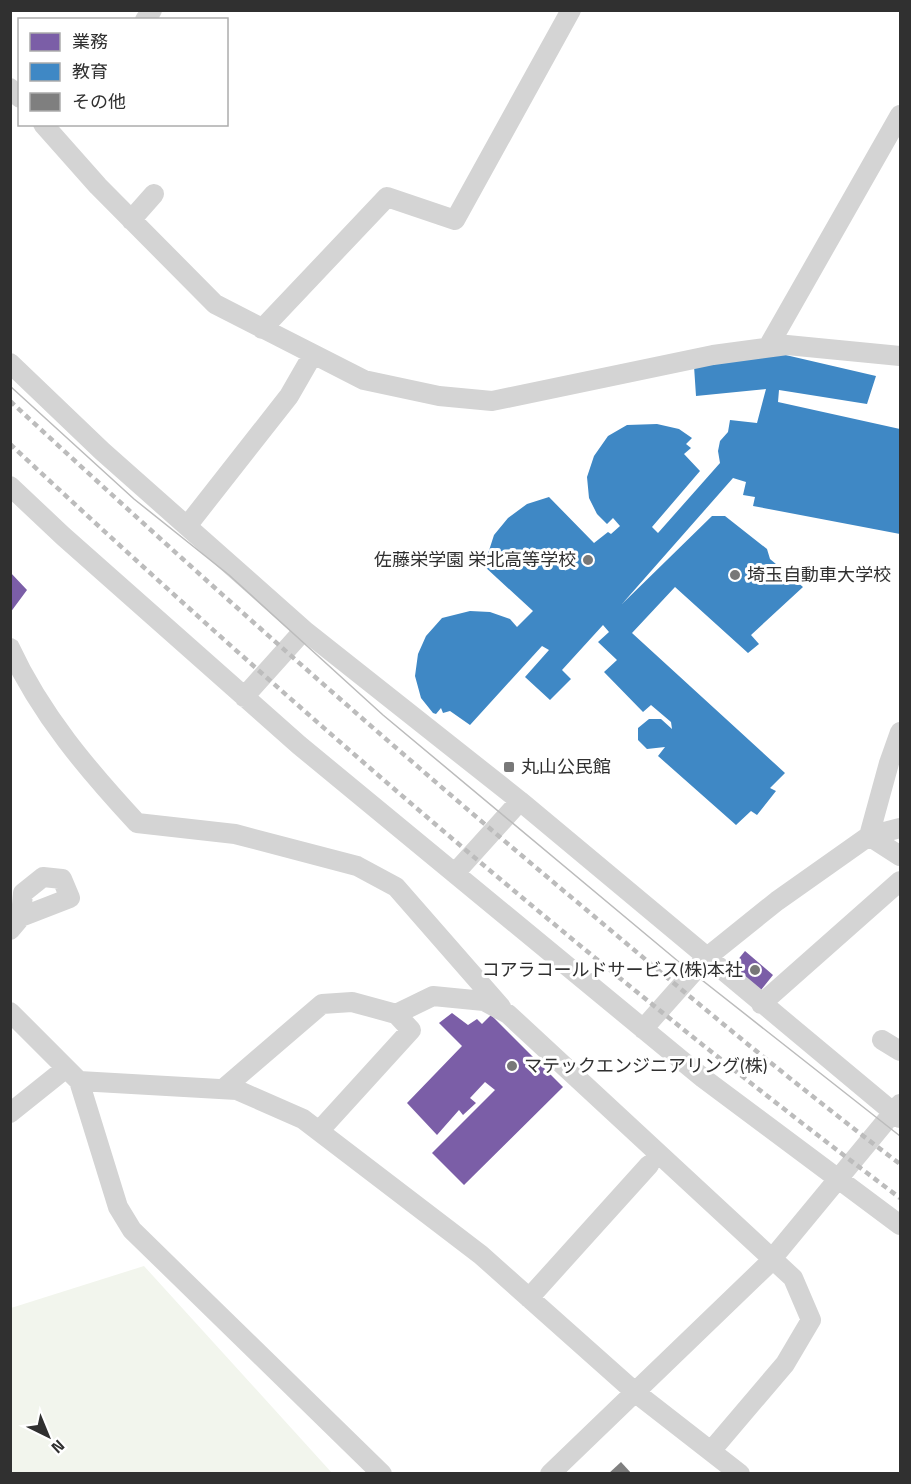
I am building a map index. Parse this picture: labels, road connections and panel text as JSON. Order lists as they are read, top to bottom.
{
  "places": {
    "other": [
      "佐藤栄学園 栄北高等学校",
      "埼玉自動車大学校",
      "コアラコールドサービス(株)本社",
      "マテックエンジニアリング(株)"
    ],
    "transit": ["丸山公民館"]
  },
  "legend": ["業務", "教育", "その他"],
  "north": "bottom right"
}
